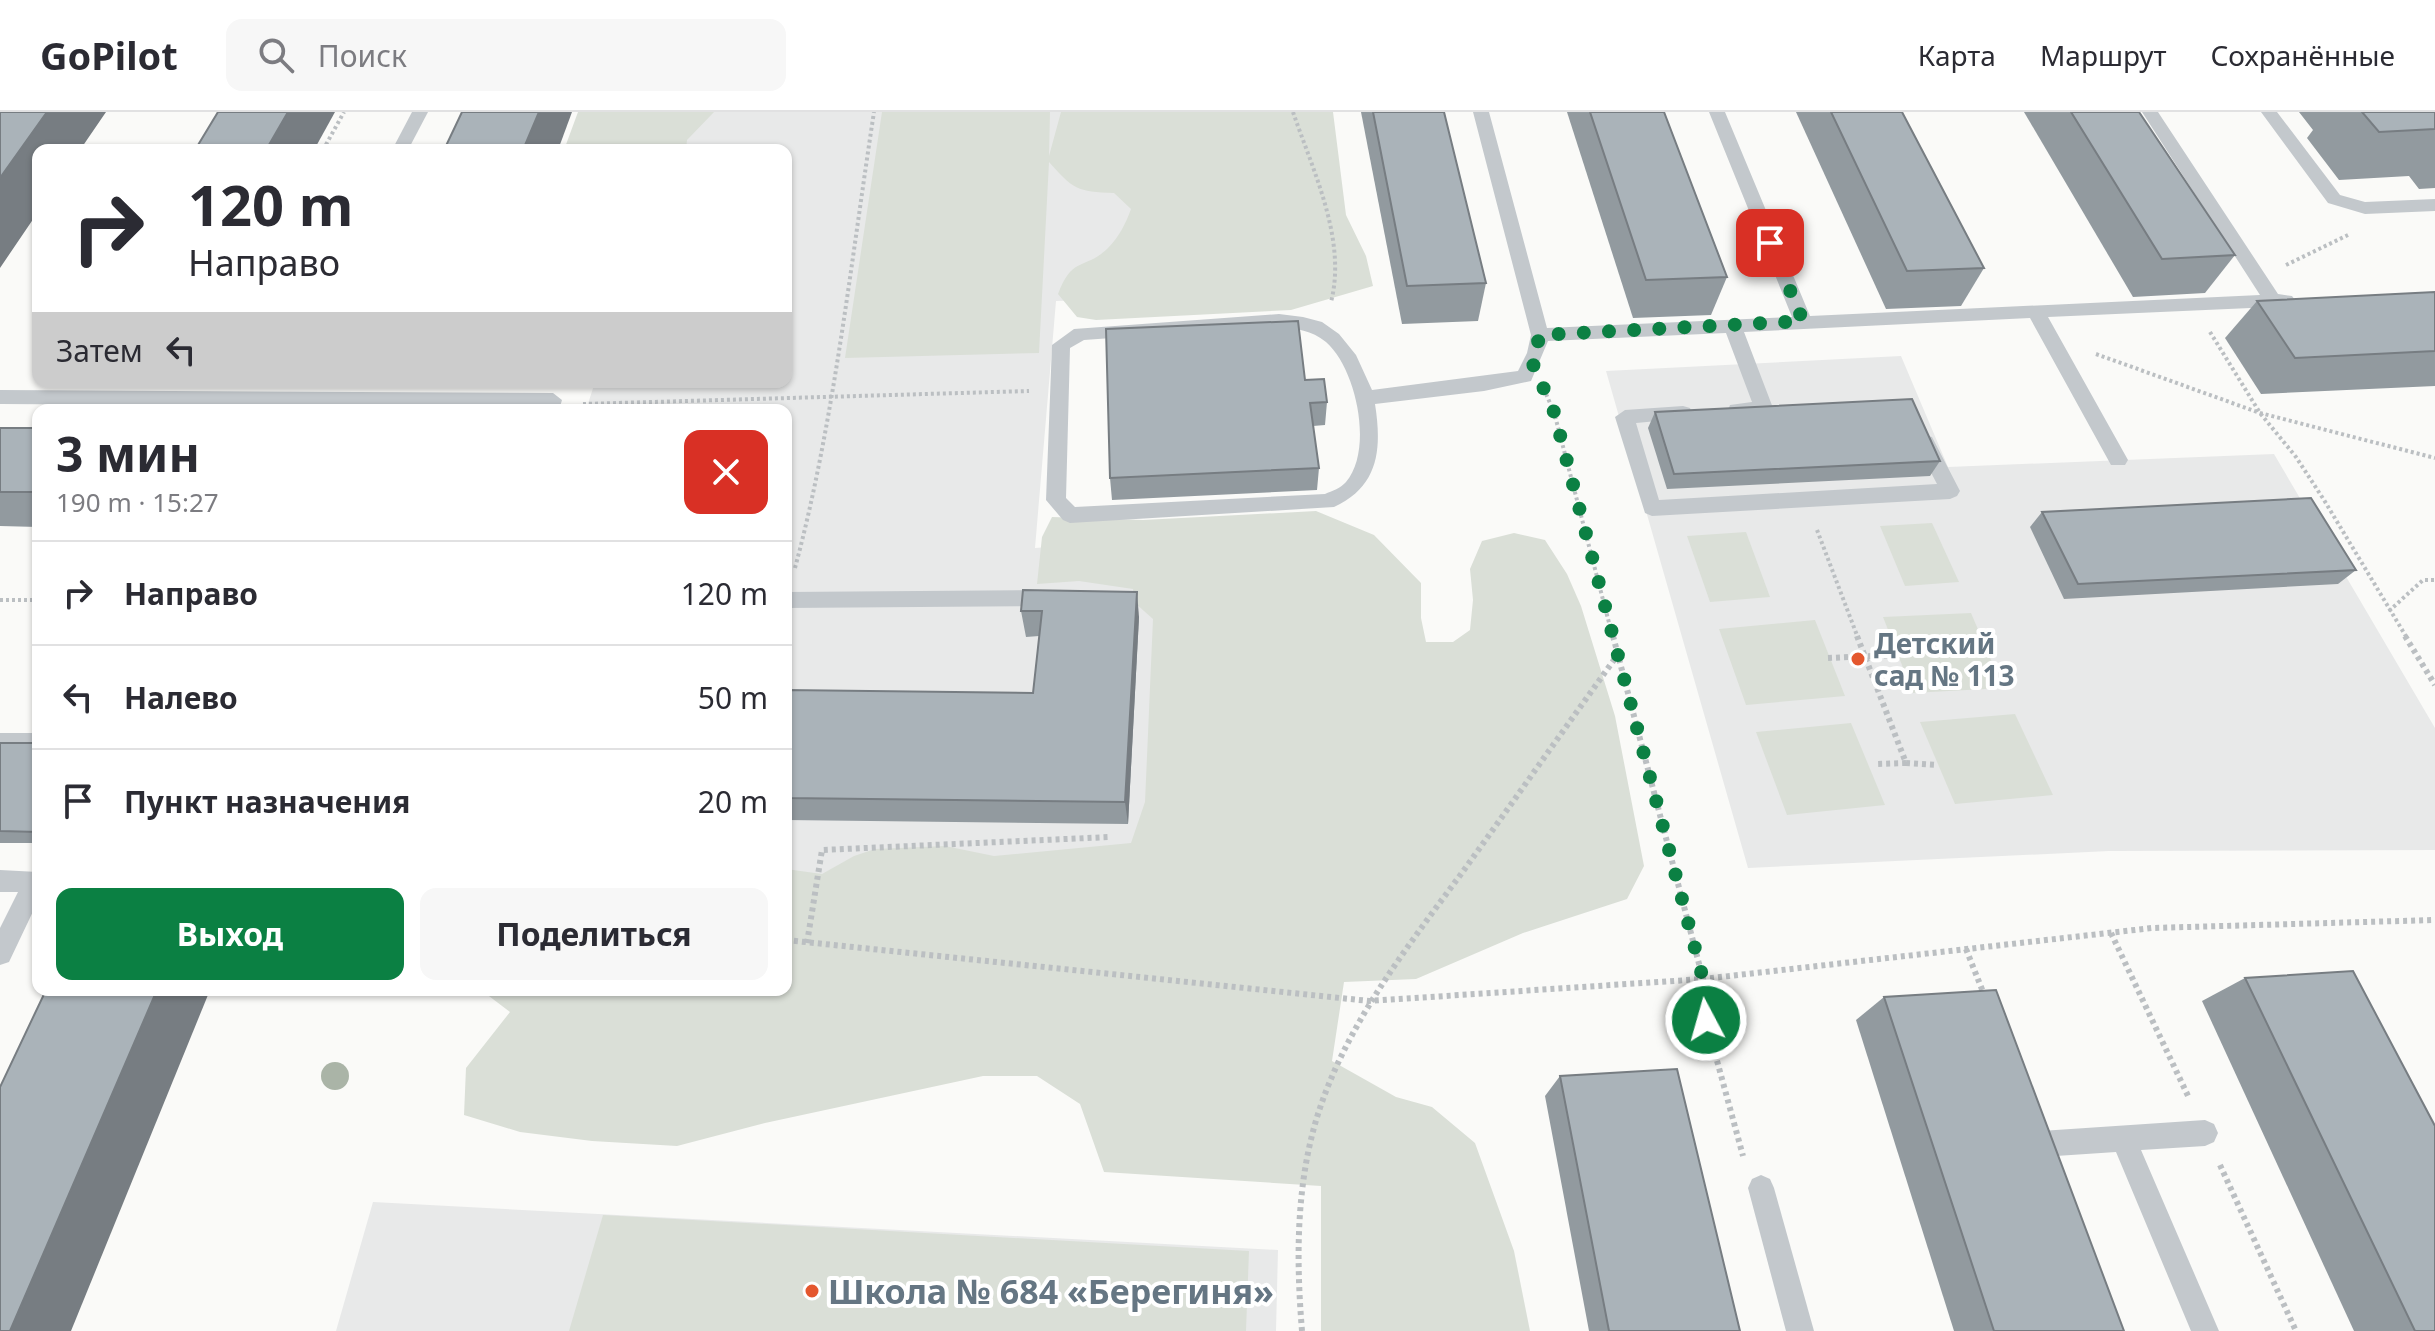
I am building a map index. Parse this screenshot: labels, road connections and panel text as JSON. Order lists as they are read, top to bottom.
{
  "places": ["Детский сад № 113", "Школа № 684 «Берегиня»"],
  "page": {
    "header": "GoPilot",
    "search": "Поиск",
    "nav": ["Карта", "Маршрут", "Сохранённые"],
    "turn": ["120 m", "Направо"],
    "then": "Затем",
    "heading": ["3 мин", "190 m · 15:27"],
    "list": [
      {
        "name": "Направо",
        "value": "120 m"
      },
      {
        "name": "Налево",
        "value": "50 m"
      },
      {
        "name": "Пункт назначения",
        "value": "20 m"
      }
    ],
    "buttons": ["Выход", "Поделиться"]
  }
}
